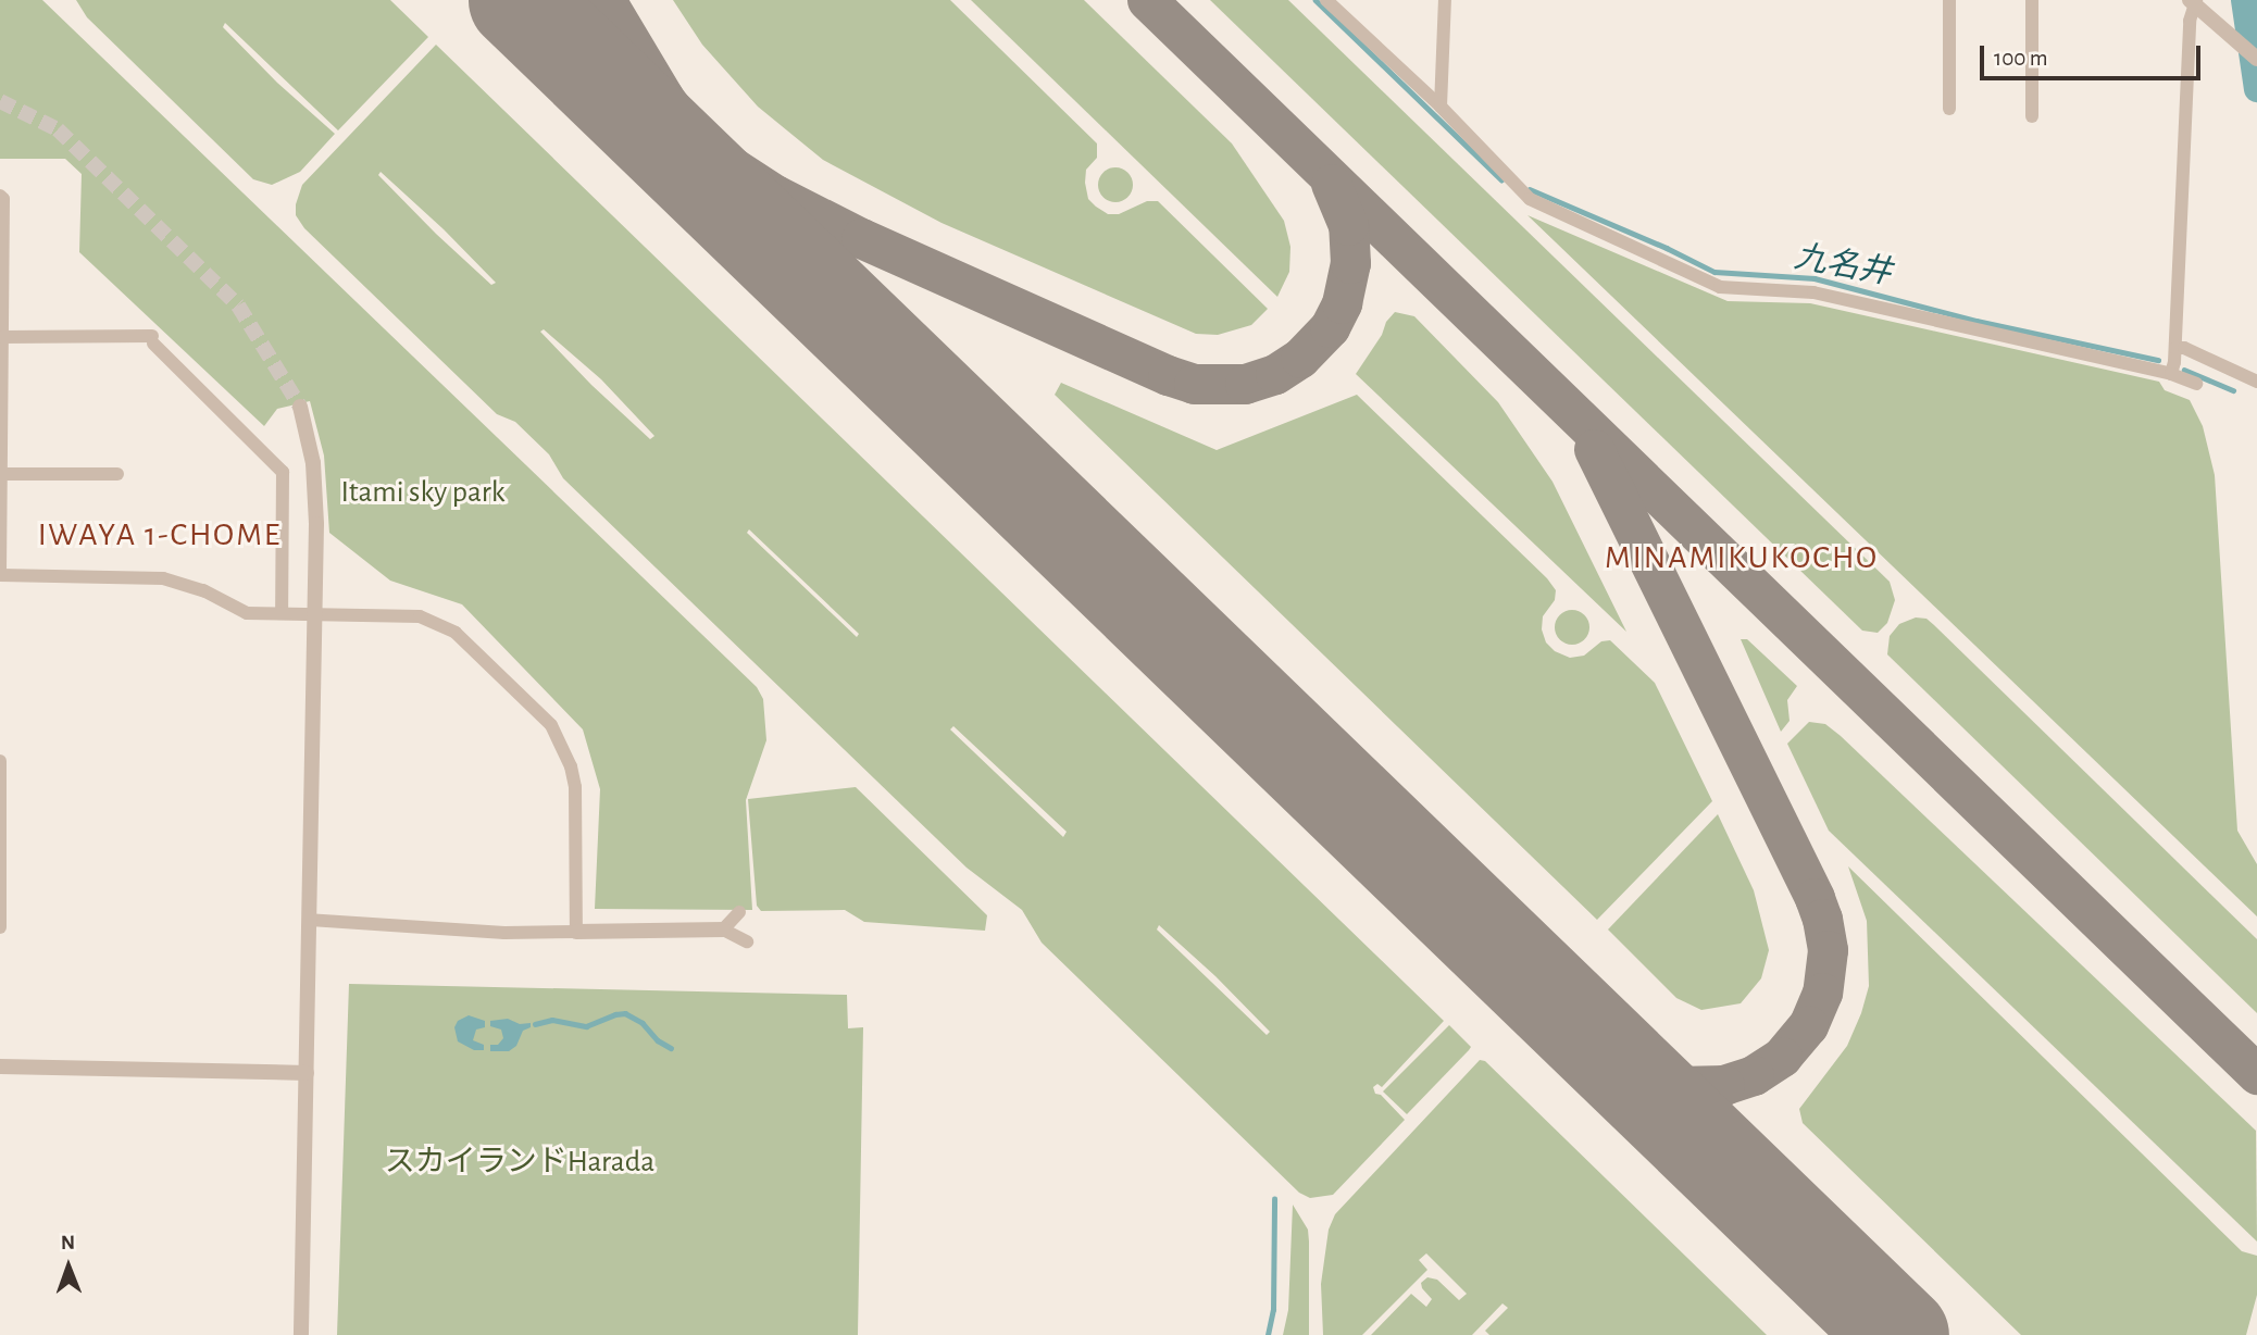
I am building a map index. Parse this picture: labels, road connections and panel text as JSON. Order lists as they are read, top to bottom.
{
  "districts": ["IWAYA 1-CHOME", "MINAMIKUKOCHO"],
  "water": ["九名井"],
  "parks": ["Itami sky park", "スカイランドHarada"],
  "scale_bar": "100 m",
  "north": "top"
}
